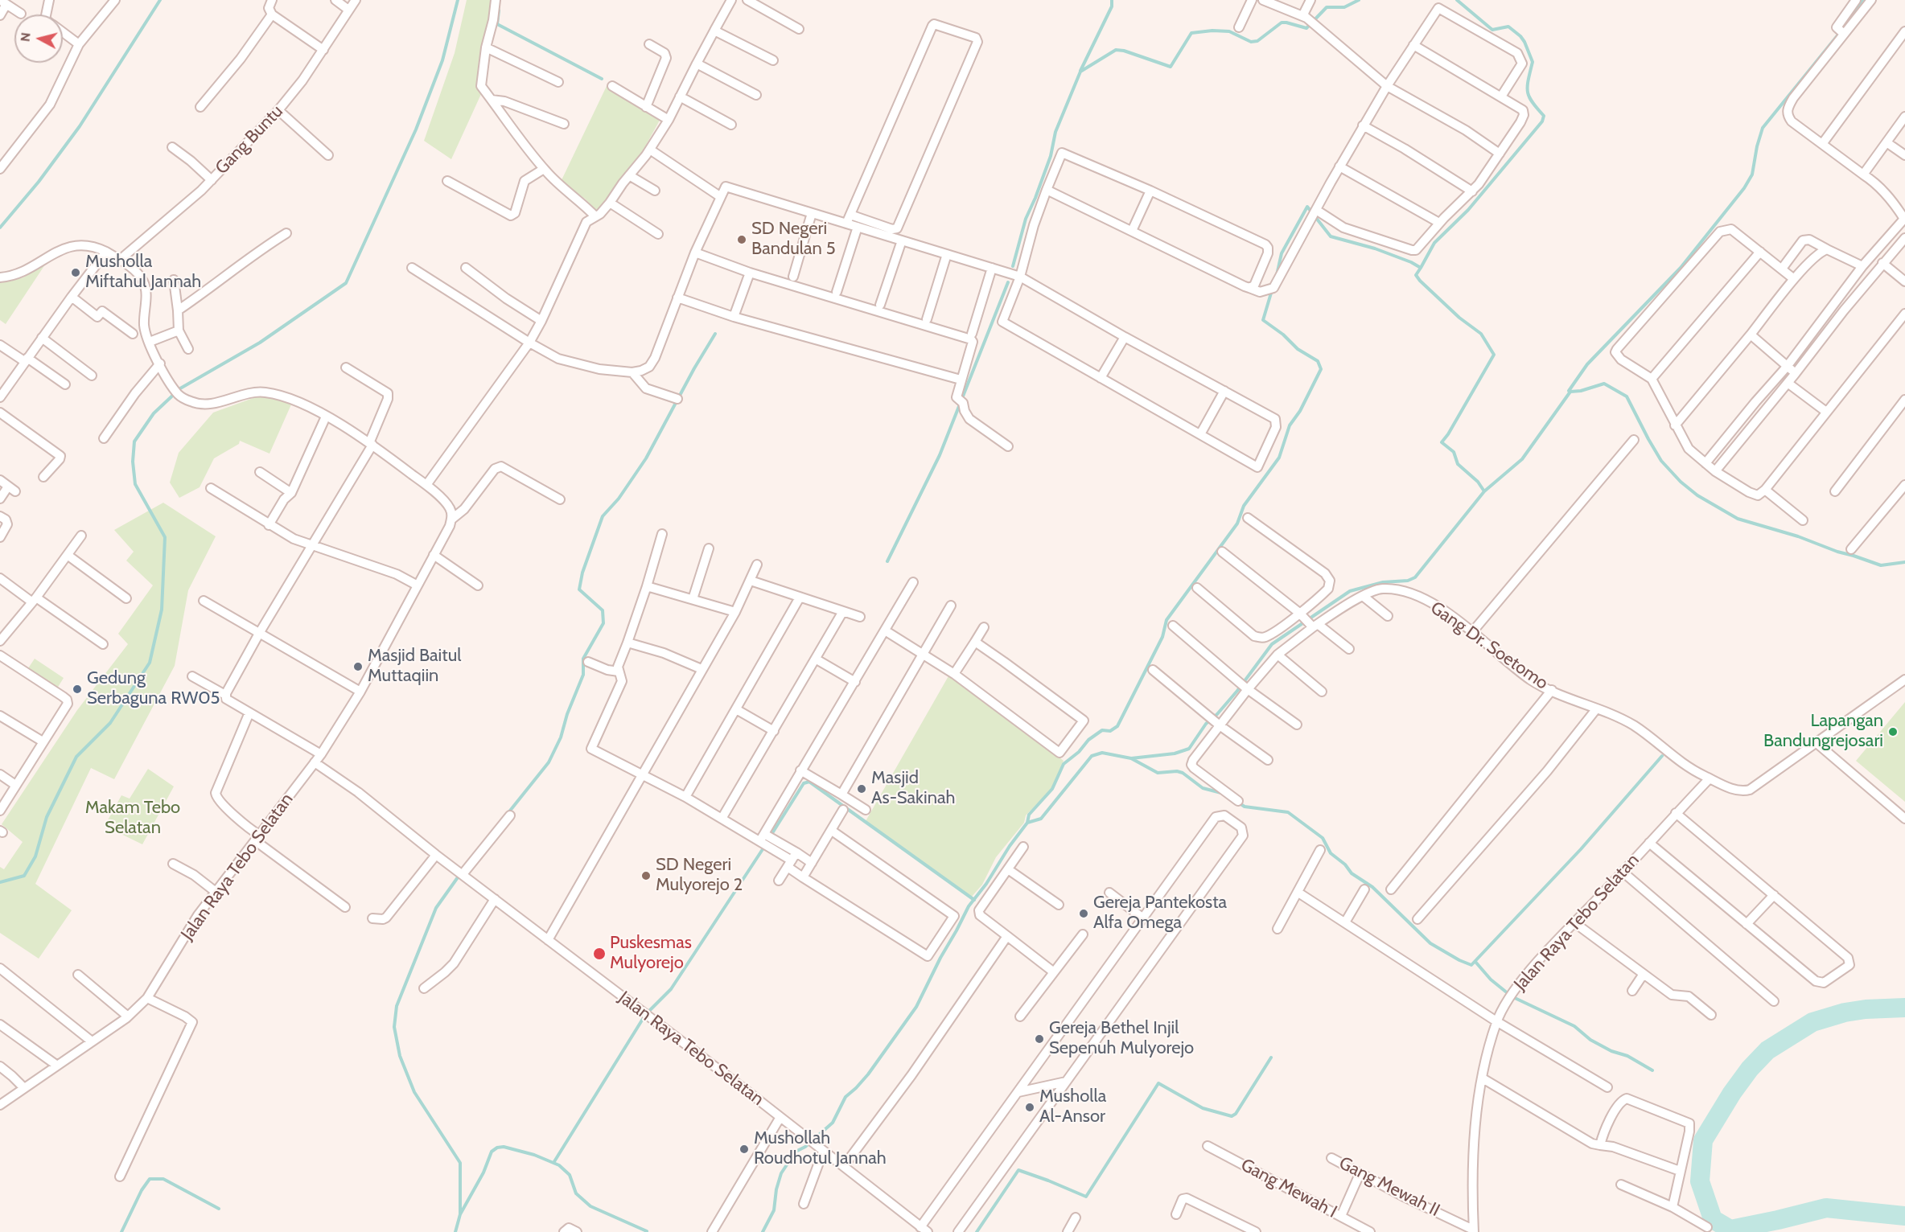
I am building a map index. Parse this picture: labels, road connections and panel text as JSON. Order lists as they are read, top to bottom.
{
  "streets": {
    "street": [
      "Gang Buntu",
      "Gang Dr. Soetomo",
      "Jalan Raya Tebo Selatan",
      "Gang Mewah II",
      "Gang Mewah I"
    ]
  },
  "crossings": [
    ["Gang Dr. Soetomo", "Jalan Raya Tebo Selatan"],
    ["Jalan Raya Tebo Selatan", "Gang Mewah II"]
  ],
  "parks": ["Makam Tebo Selatan"],
  "places": [
    "SD Negeri Bandulan 5",
    "Musholla Miftahul Jannah",
    "Masjid Baitul Muttaqiin",
    "Gedung Serbaguna RW05",
    "Lapangan Bandungrejosari",
    "Masjid As-Sakinah",
    "SD Negeri Mulyorejo 2",
    "Gereja Pantekosta Alfa Omega",
    "Puskesmas Mulyorejo",
    "Gereja Bethel Injil Sepenuh Mulyorejo",
    "Musholla Al-Ansor",
    "Mushollah Roudhotul Jannah"
  ],
  "north": "left"
}
